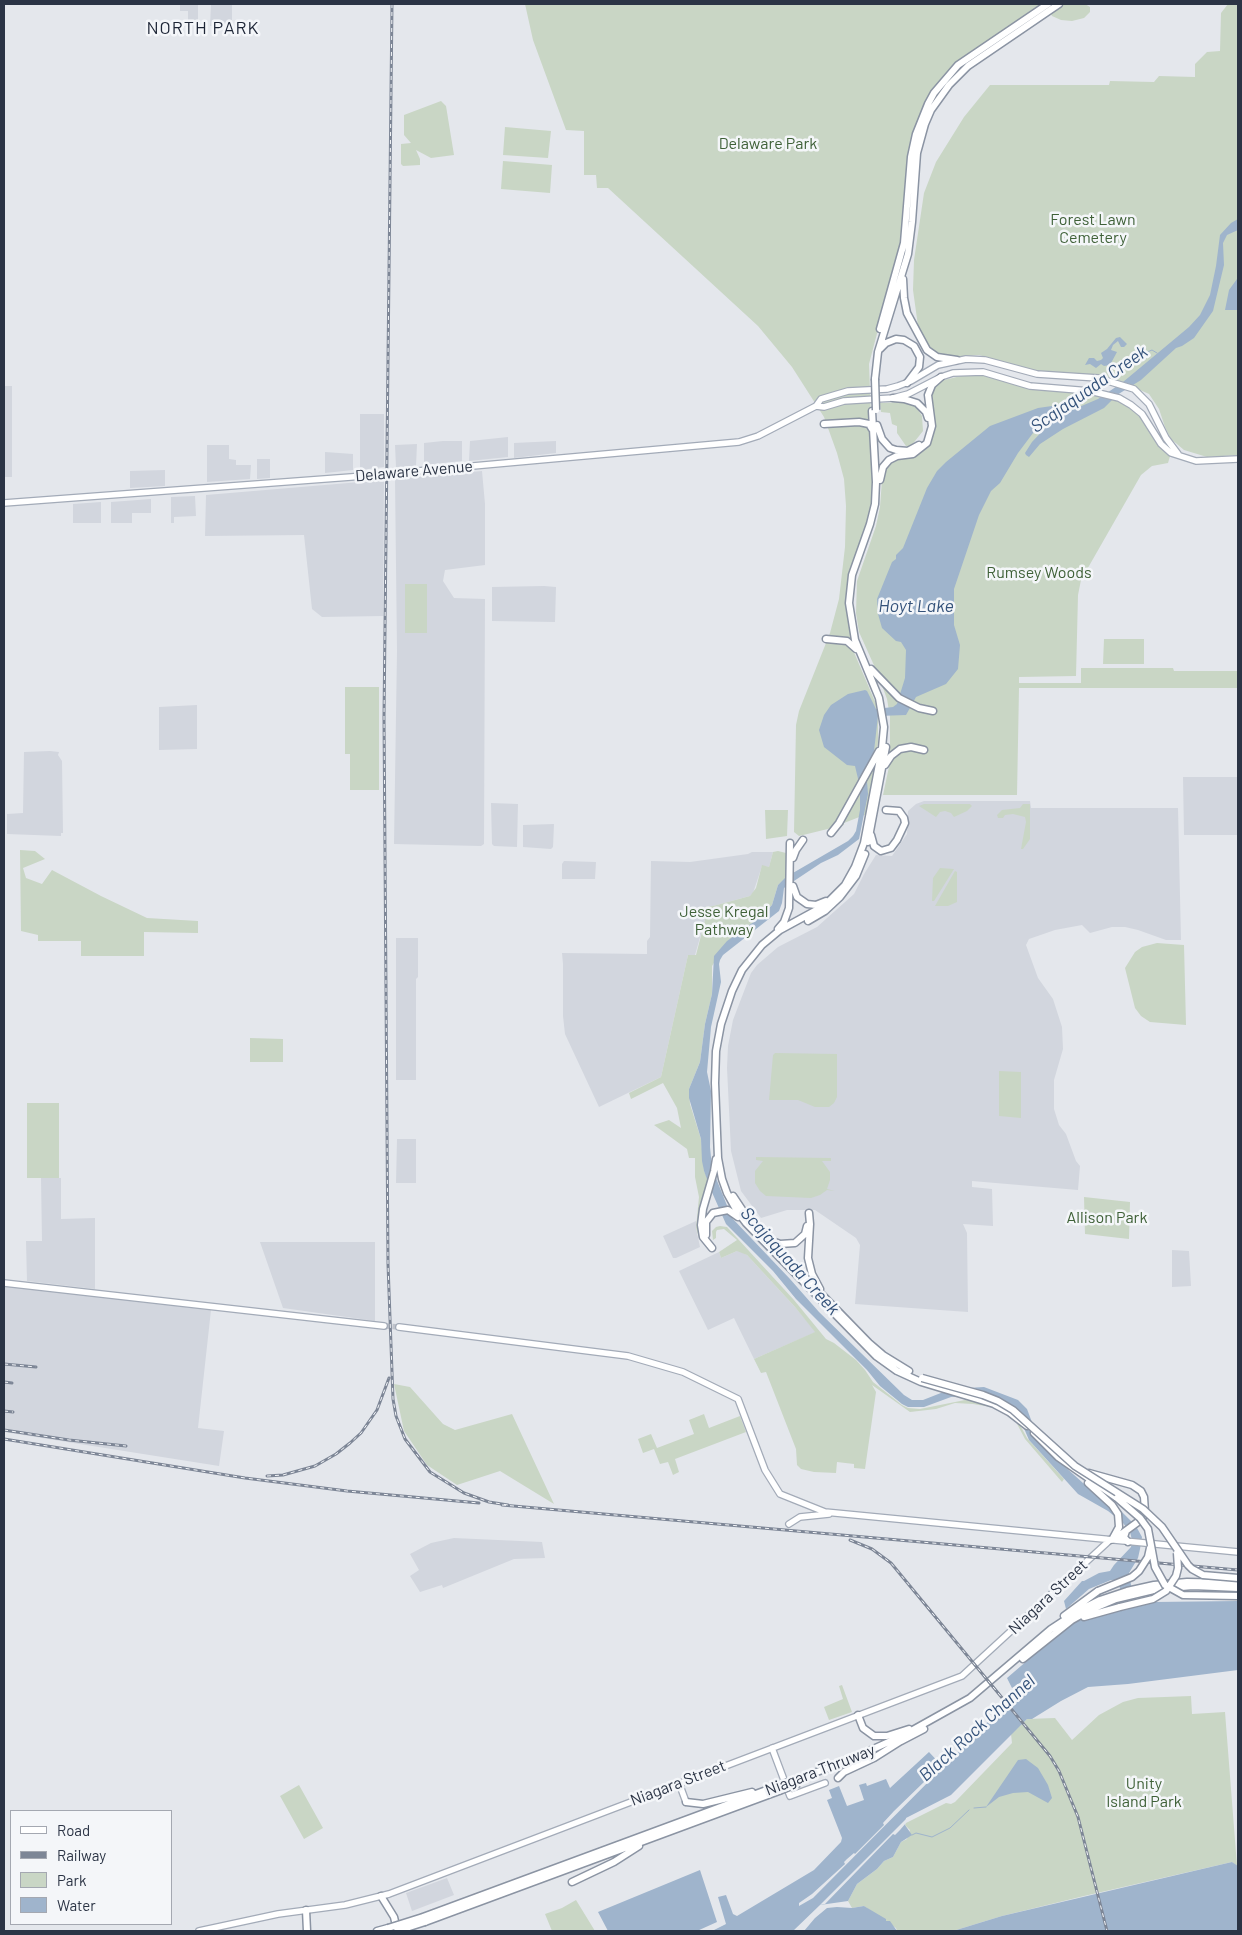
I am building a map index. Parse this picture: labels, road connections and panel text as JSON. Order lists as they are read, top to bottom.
{
  "streets": {
    "highway": ["Niagara Thruway"],
    "main road": ["Delaware Avenue", "Niagara Street"]
  },
  "districts": ["NORTH PARK"],
  "water": ["Scajaquada Creek", "Hoyt Lake", "Black Rock Channel"],
  "parks": [
    "Delaware Park",
    "Forest Lawn Cemetery",
    "Rumsey Woods",
    "Jesse Kregal Pathway",
    "Allison Park",
    "Unity Island Park"
  ],
  "legend": [
    "Road",
    "Railway",
    "Park",
    "Water"
  ]
}
